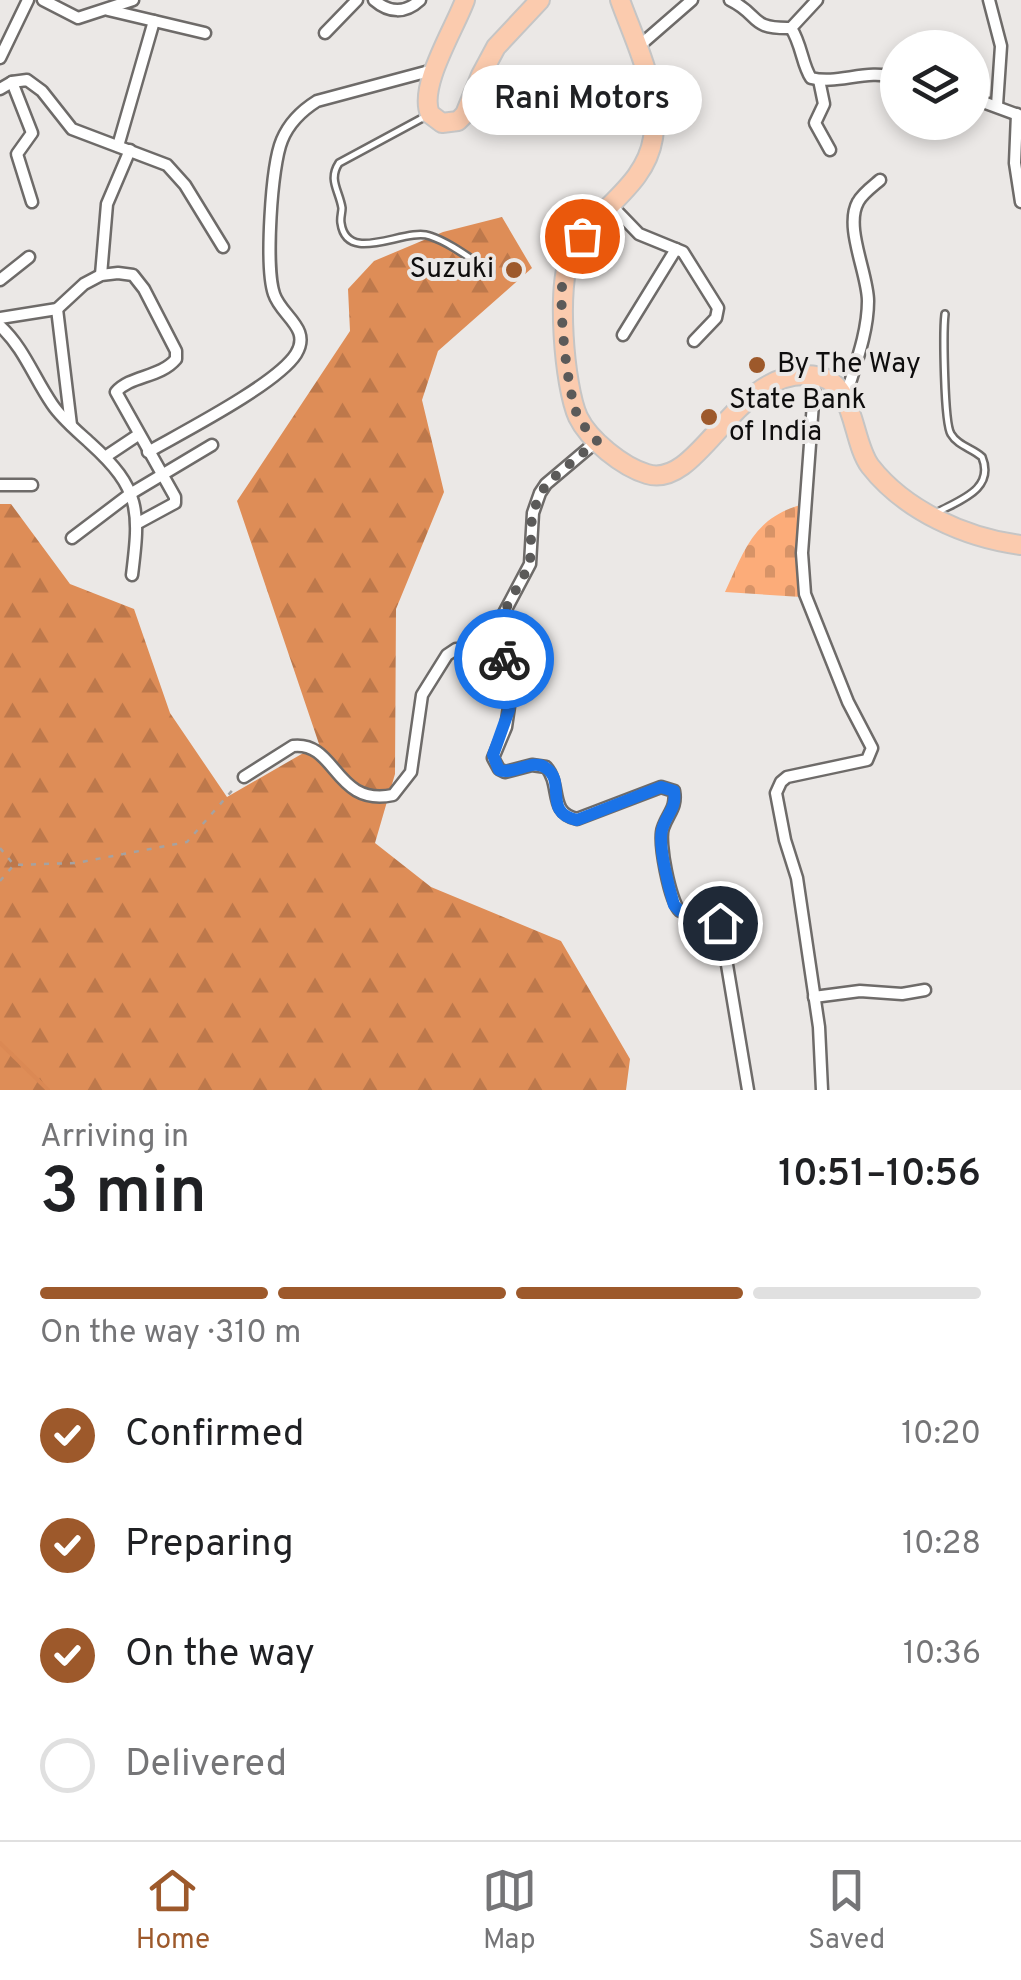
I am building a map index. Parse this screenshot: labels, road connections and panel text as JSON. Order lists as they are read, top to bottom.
{
  "places": [
    "Rani Motors",
    "Suzuki",
    "By The Way",
    "State Bank of India"
  ],
  "page": {
    "bubble": "Rani Motors",
    "heading": ["3 min", "Arriving in", "10:51–10:56"],
    "bar": "On the way · 310 m",
    "list": [
      ["Confirmed", "10:20"],
      ["Preparing", "10:28"],
      ["On the way", "10:36"],
      "Delivered"
    ],
    "tabs": ["Home", "Map", "Saved"]
  }
}
